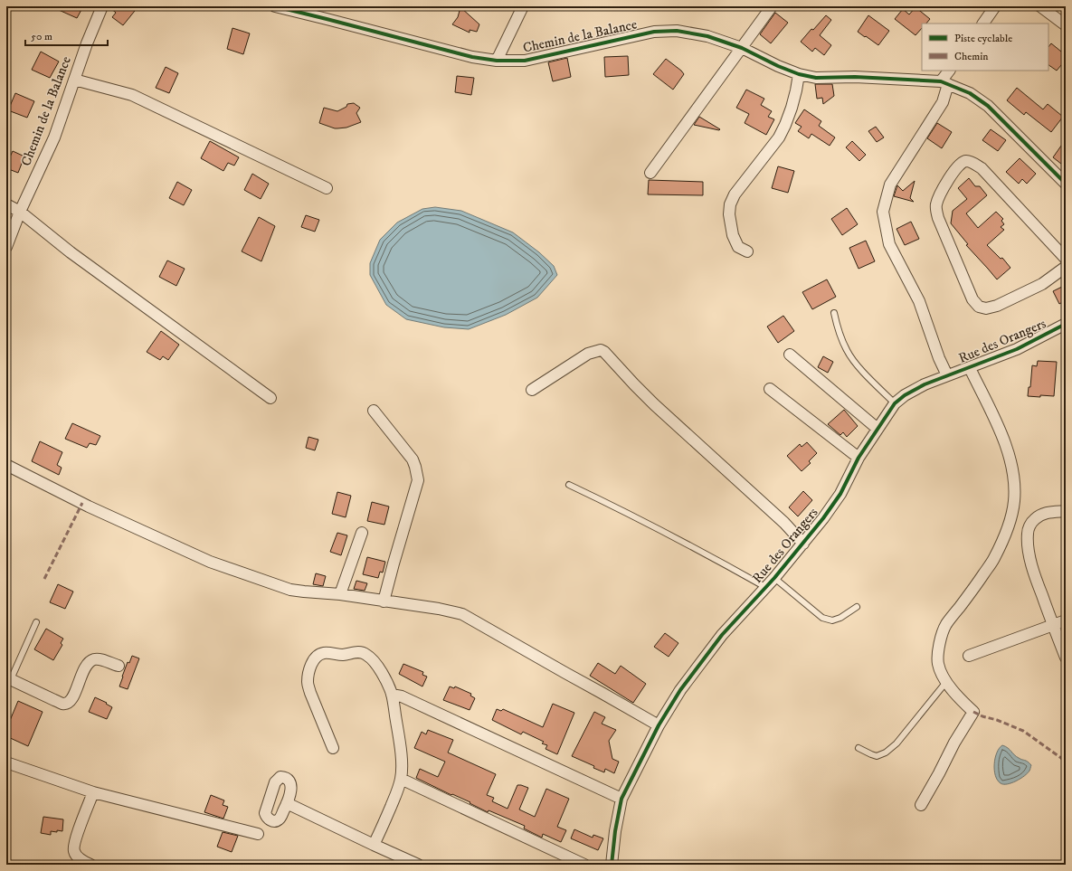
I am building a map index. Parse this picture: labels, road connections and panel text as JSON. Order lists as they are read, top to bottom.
{
  "streets": {
    "street": ["Chemin de la Balance", "Rue des Orangers"]
  },
  "legend": ["Piste cyclable", "Chemin"],
  "scale_bar": "50 m"
}
